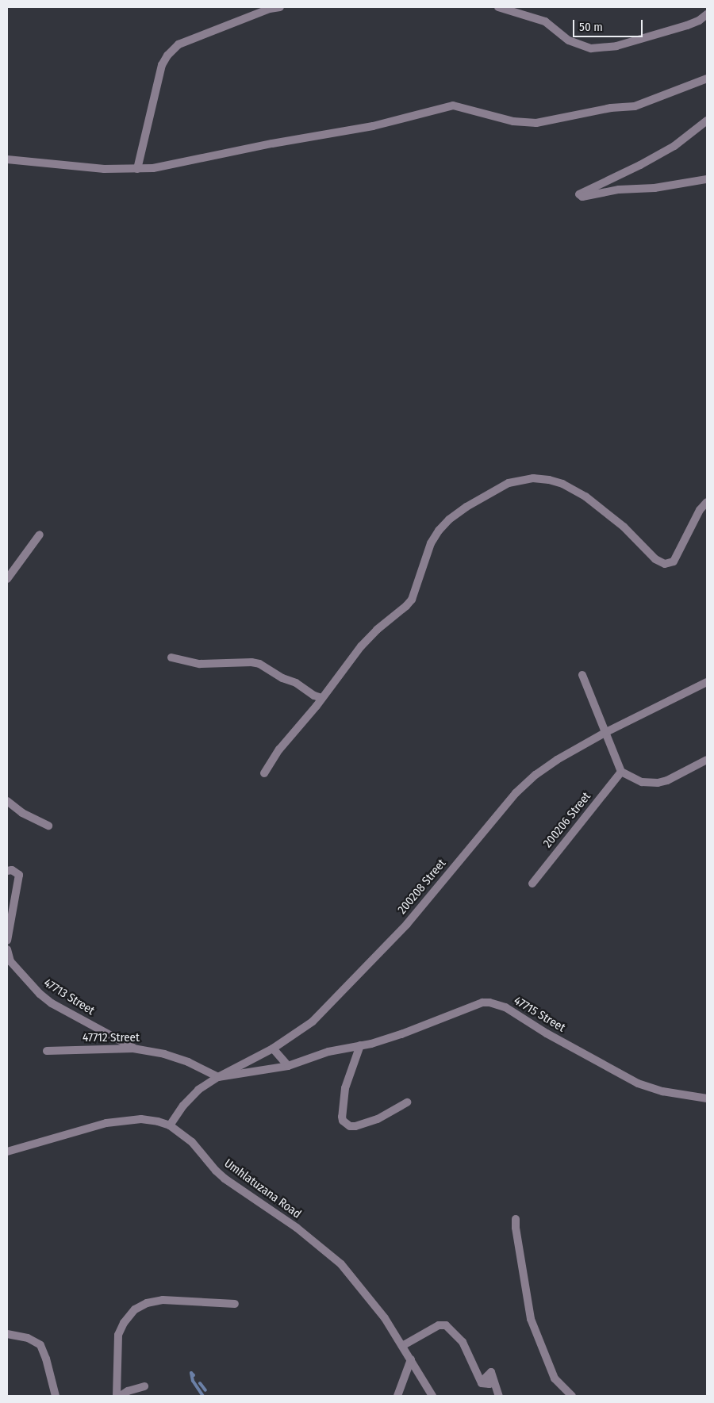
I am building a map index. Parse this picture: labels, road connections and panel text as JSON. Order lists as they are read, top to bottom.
{
  "streets": {
    "street": [
      "200206 Street",
      "200208 Street",
      "47713 Street",
      "47715 Street",
      "47712 Street",
      "Umhlatuzana Road"
    ]
  },
  "crossings": [
    ["200208 Street", "47715 Street"],
    ["200208 Street", "47712 Street"],
    ["200208 Street", "Umhlatuzana Road"],
    ["47713 Street", "47712 Street"],
    ["47715 Street", "47712 Street"]
  ],
  "scale_bar": "50 m"
}
